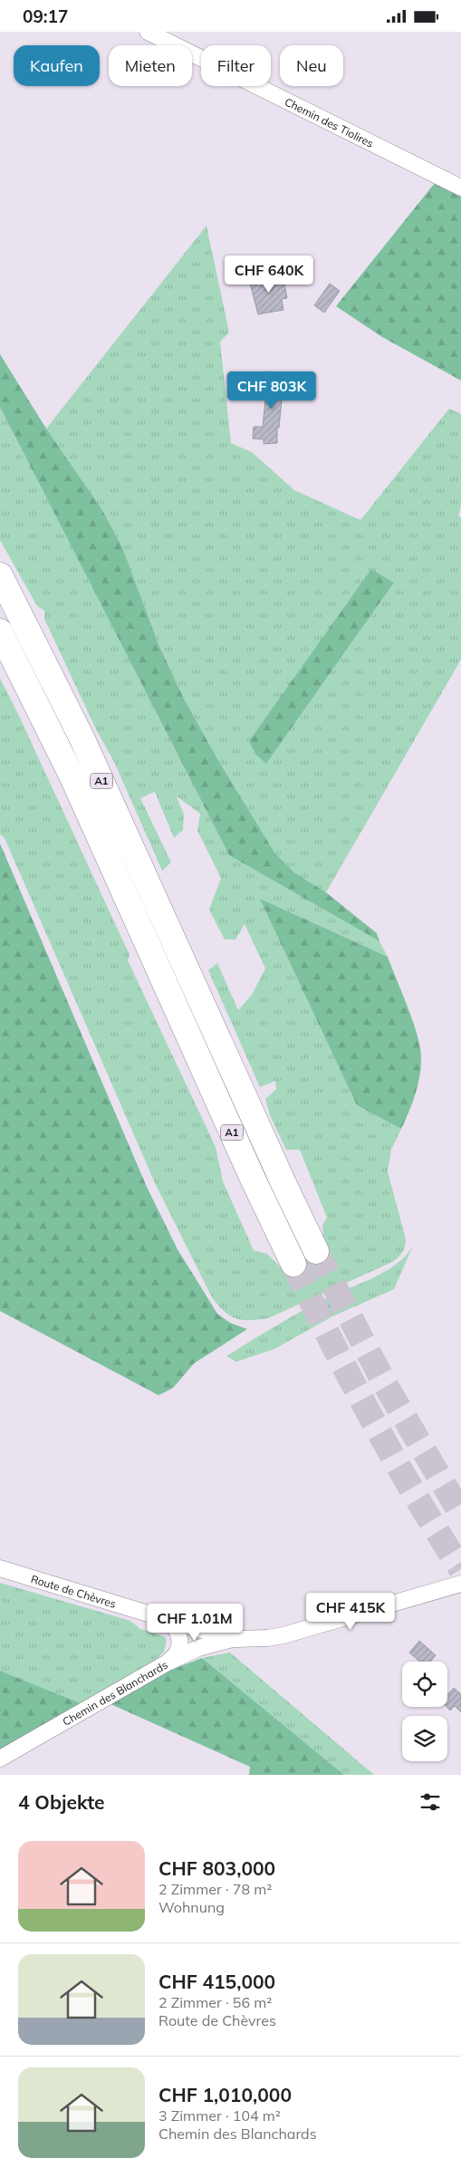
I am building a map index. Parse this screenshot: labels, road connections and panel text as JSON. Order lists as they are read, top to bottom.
{
  "streets": {
    "highway": ["A1"],
    "street": ["Chemin des Tiolires", "Route de Chèvres", "Chemin des Blanchards"]
  },
  "crossings": [
    ["Route de Chèvres", "Chemin des Blanchards"]
  ],
  "page": {
    "status": "09:17",
    "chip": [
      "Kaufen",
      "Mieten",
      "Filter",
      "Neu"
    ],
    "price": [
      "CHF 640K",
      "CHF 803K",
      "CHF 415K",
      "CHF 1.01M"
    ],
    "heading": "4 Objekte",
    "list": [
      {
        "name": "CHF 803,000",
        "note": "2 Zimmer · 78 m² · Wohnung"
      },
      {
        "name": "CHF 415,000",
        "note": "2 Zimmer · 56 m² · Route de Chèvres"
      },
      {
        "name": "CHF 1,010,000",
        "note": "3 Zimmer · 104 m² · Chemin des Blanchards"
      }
    ]
  }
}
